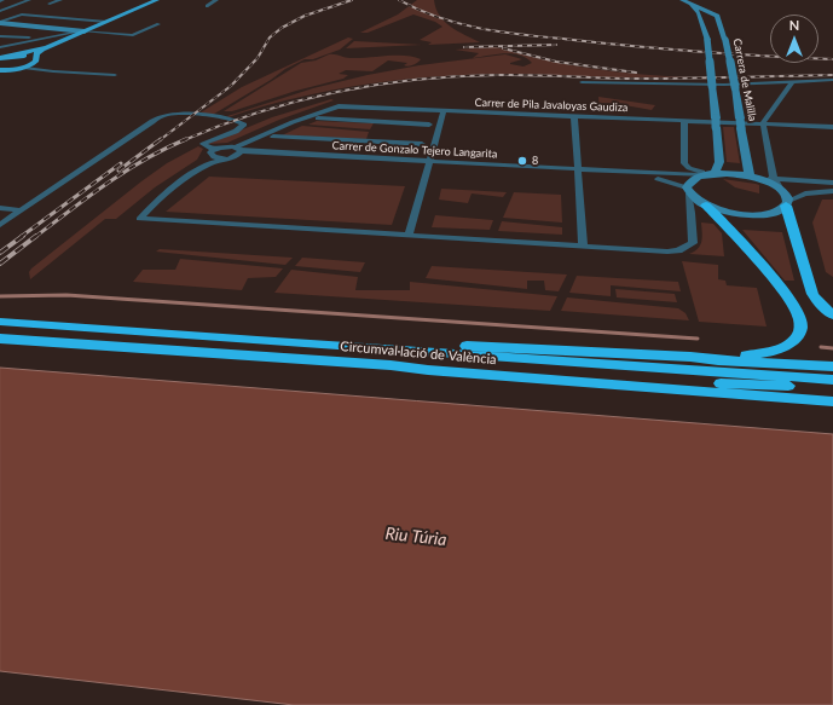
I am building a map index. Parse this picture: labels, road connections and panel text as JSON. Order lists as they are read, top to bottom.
{
  "streets": {
    "highway": ["Circumval·lació de València"],
    "street": ["Carrera de Malilla", "Carrer de Pila Javaloyas Gaudiza", "Carrer de Gonzalo Tejero Langarita"]
  },
  "crossings": [
    ["Carrera de Malilla", "Carrer de Gonzalo Tejero Langarita"],
    ["Carrer de Pila Javaloyas Gaudiza", "Carrer de Gonzalo Tejero Langarita"]
  ],
  "water": ["Riu Túria"],
  "places": ["8"],
  "north": "top"
}
